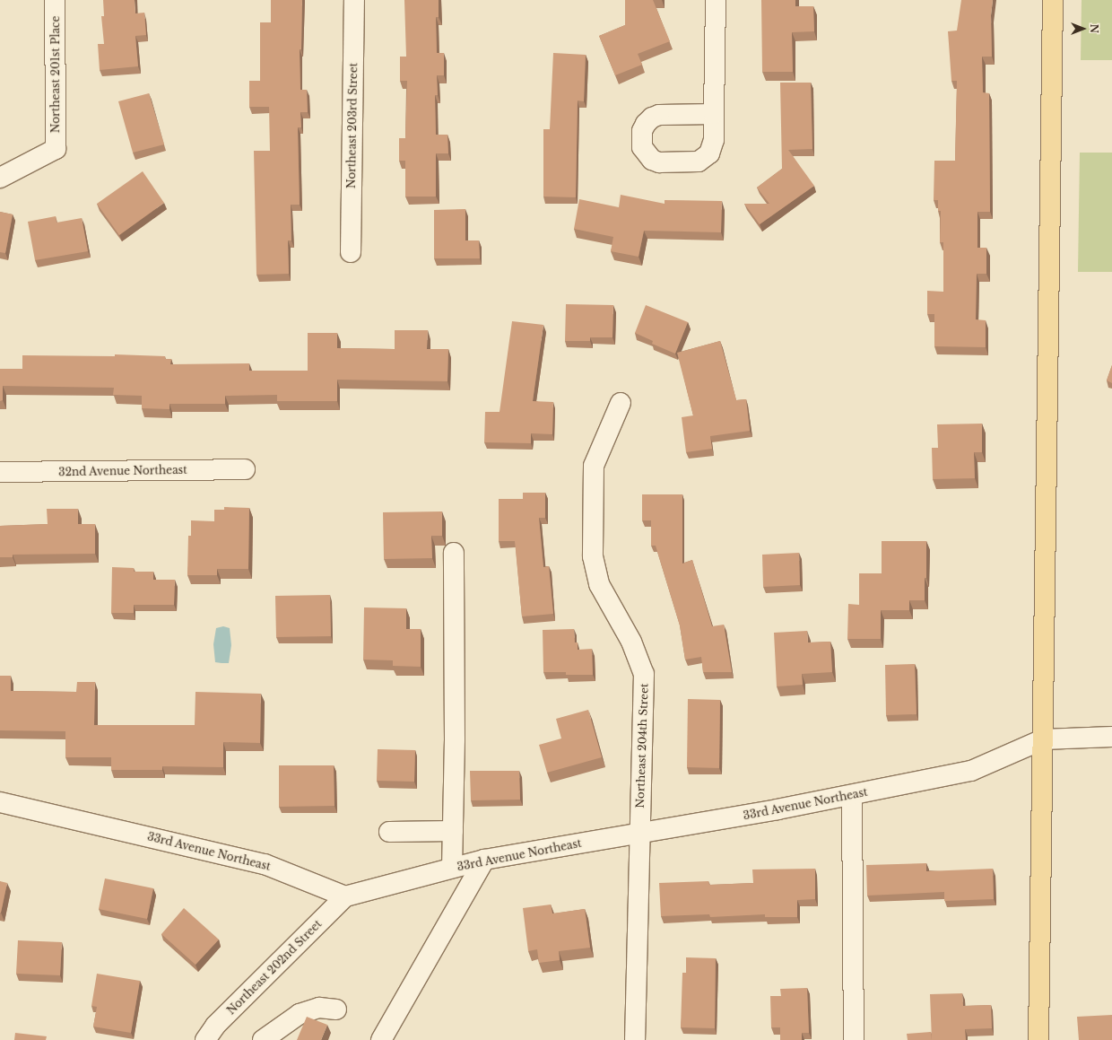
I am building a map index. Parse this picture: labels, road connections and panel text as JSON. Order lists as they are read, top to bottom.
{
  "streets": {
    "street": [
      "Northeast 201st Place",
      "Northeast 203rd Street",
      "32nd Avenue Northeast",
      "Northeast 204th Street",
      "33rd Avenue Northeast",
      "Northeast 202nd Street"
    ]
  },
  "crossings": [
    ["Northeast 204th Street", "33rd Avenue Northeast"],
    ["33rd Avenue Northeast", "Northeast 202nd Street"]
  ],
  "north": "right"
}
